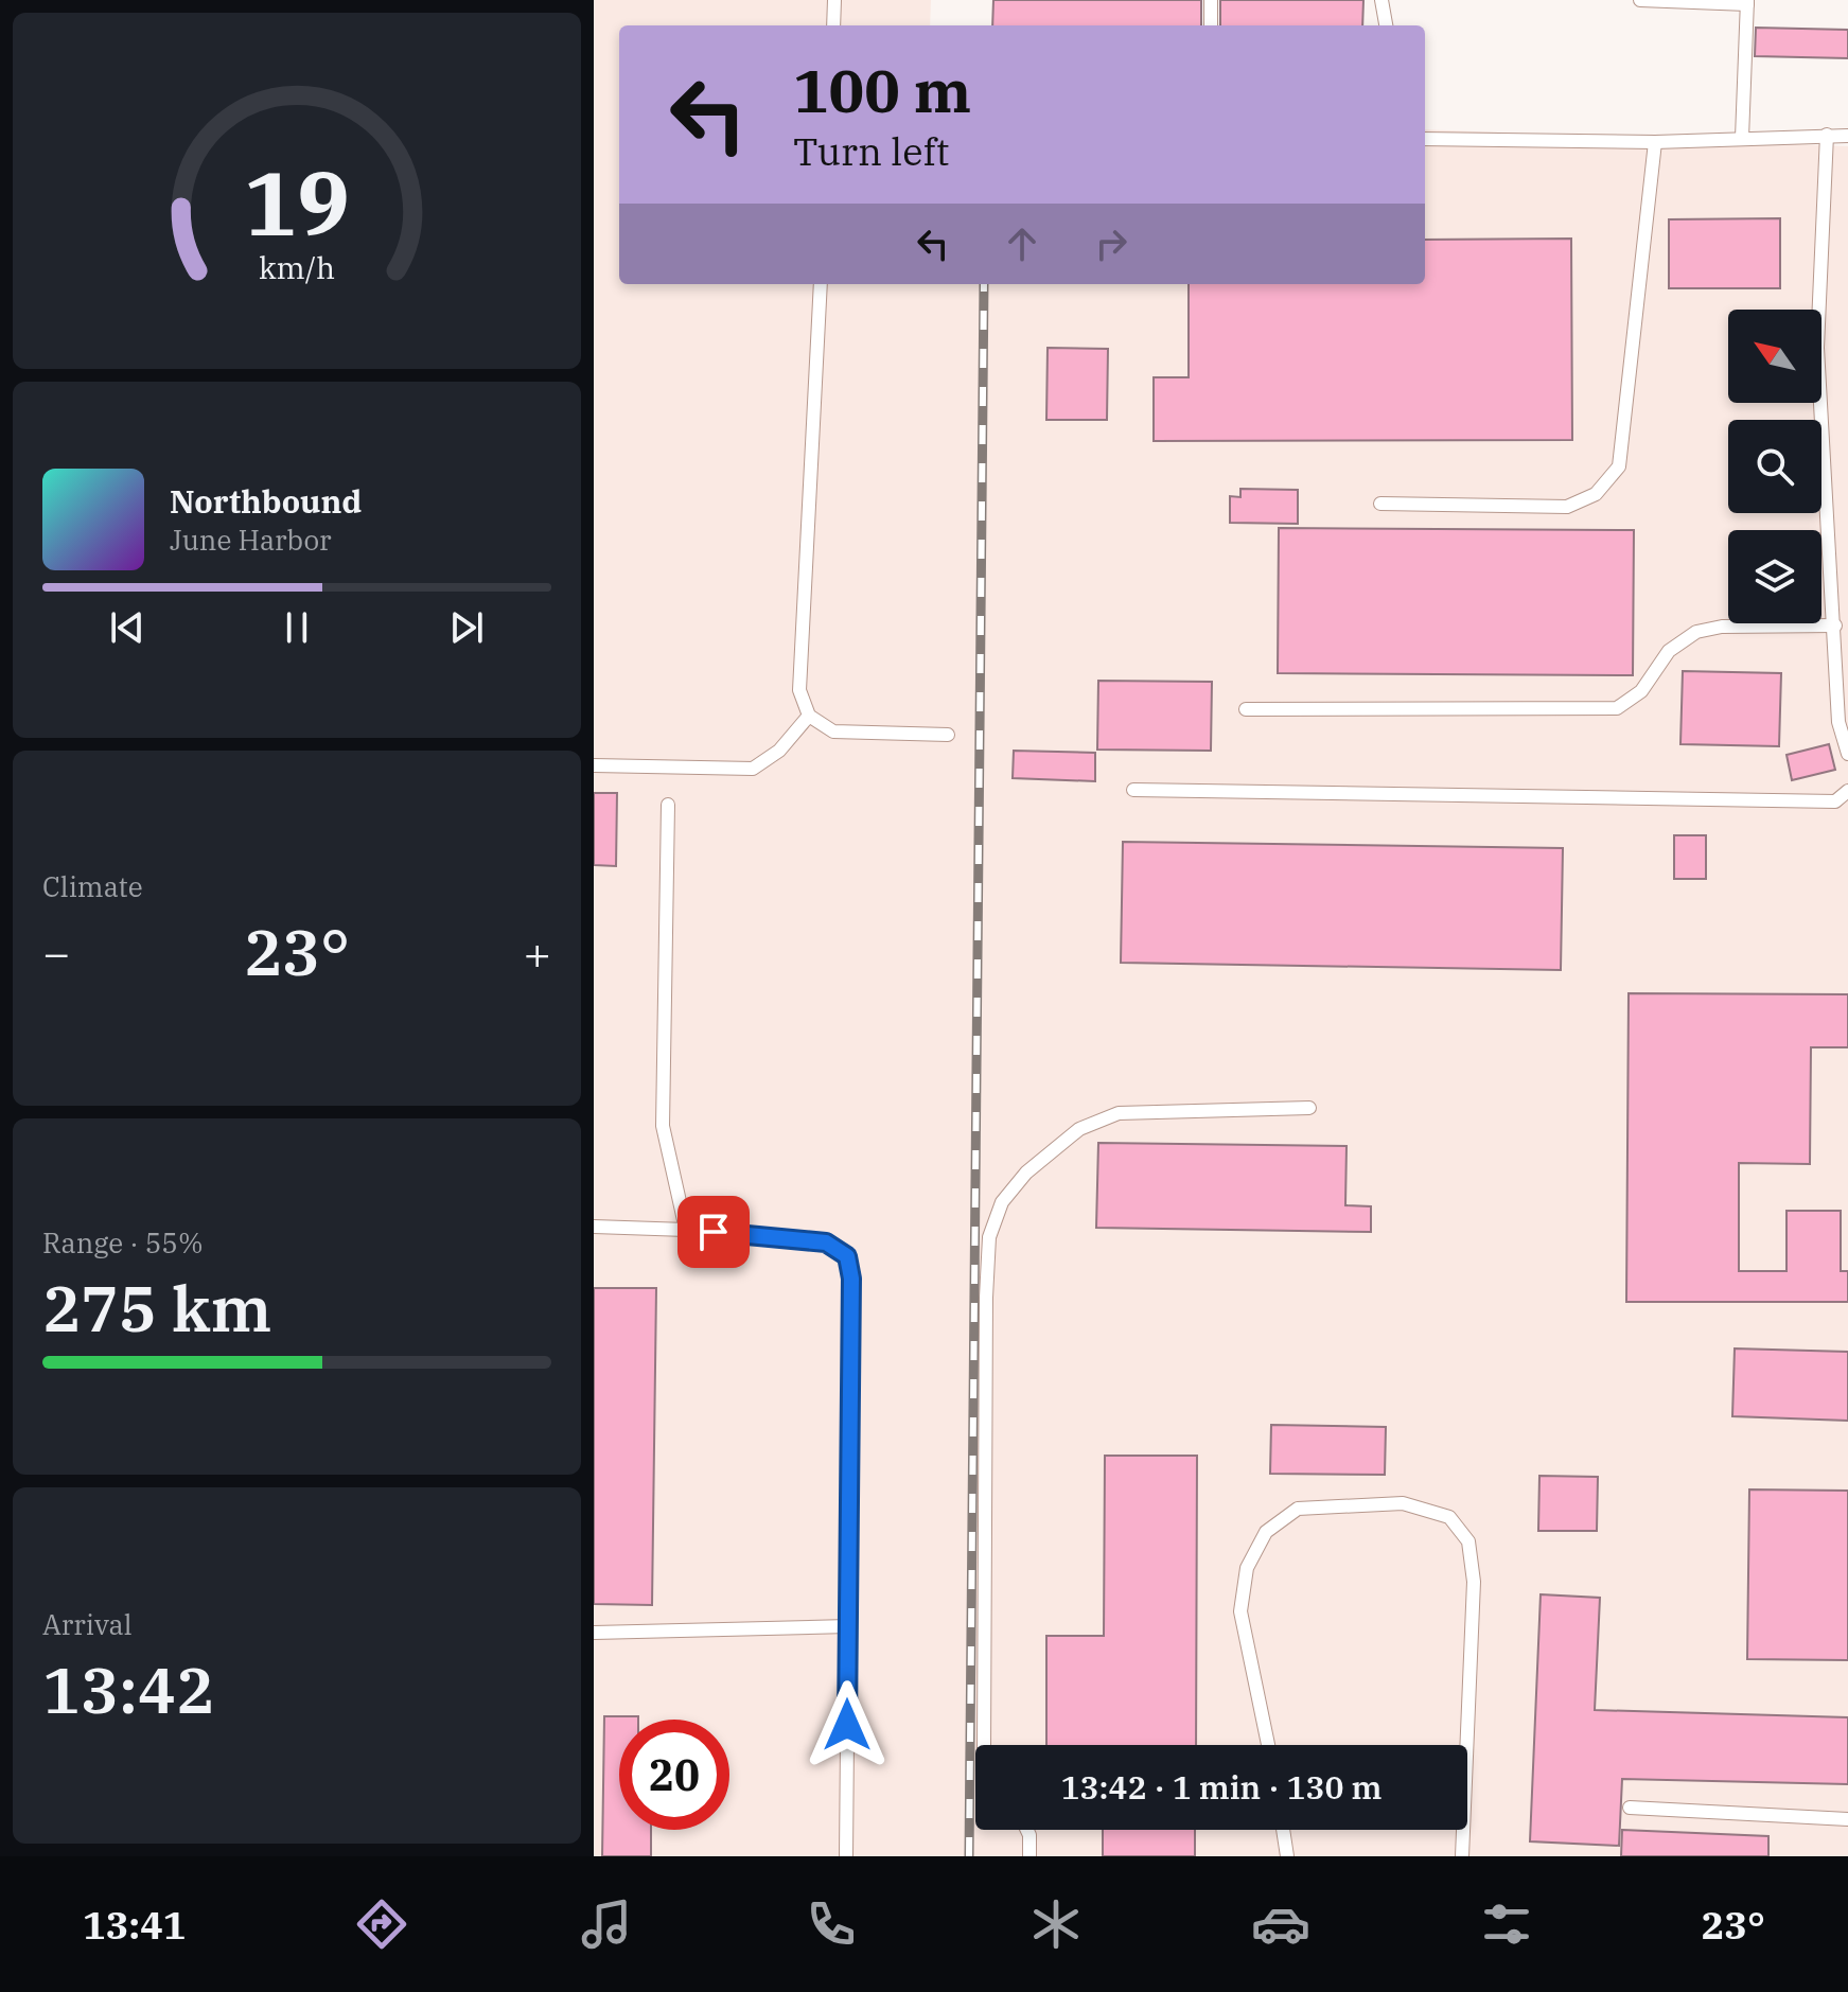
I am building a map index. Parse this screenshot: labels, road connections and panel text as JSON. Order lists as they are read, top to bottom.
{
  "north": "top left",
  "page": {
    "turn": ["100 m", "Turn left"],
    "song": ["Northbound", "June Harbor"],
    "tile": [
      "Climate",
      ["Range · 55%", "275 km"],
      ["Arrival", "13:42"]
    ],
    "heat": ["−", "23°", "+"],
    "limit": "20",
    "trip": "13:42 · 1 min · 130 m",
    "tabs": ["13:41", "23°"],
    "gauge": ["19", "km/h"]
  }
}
